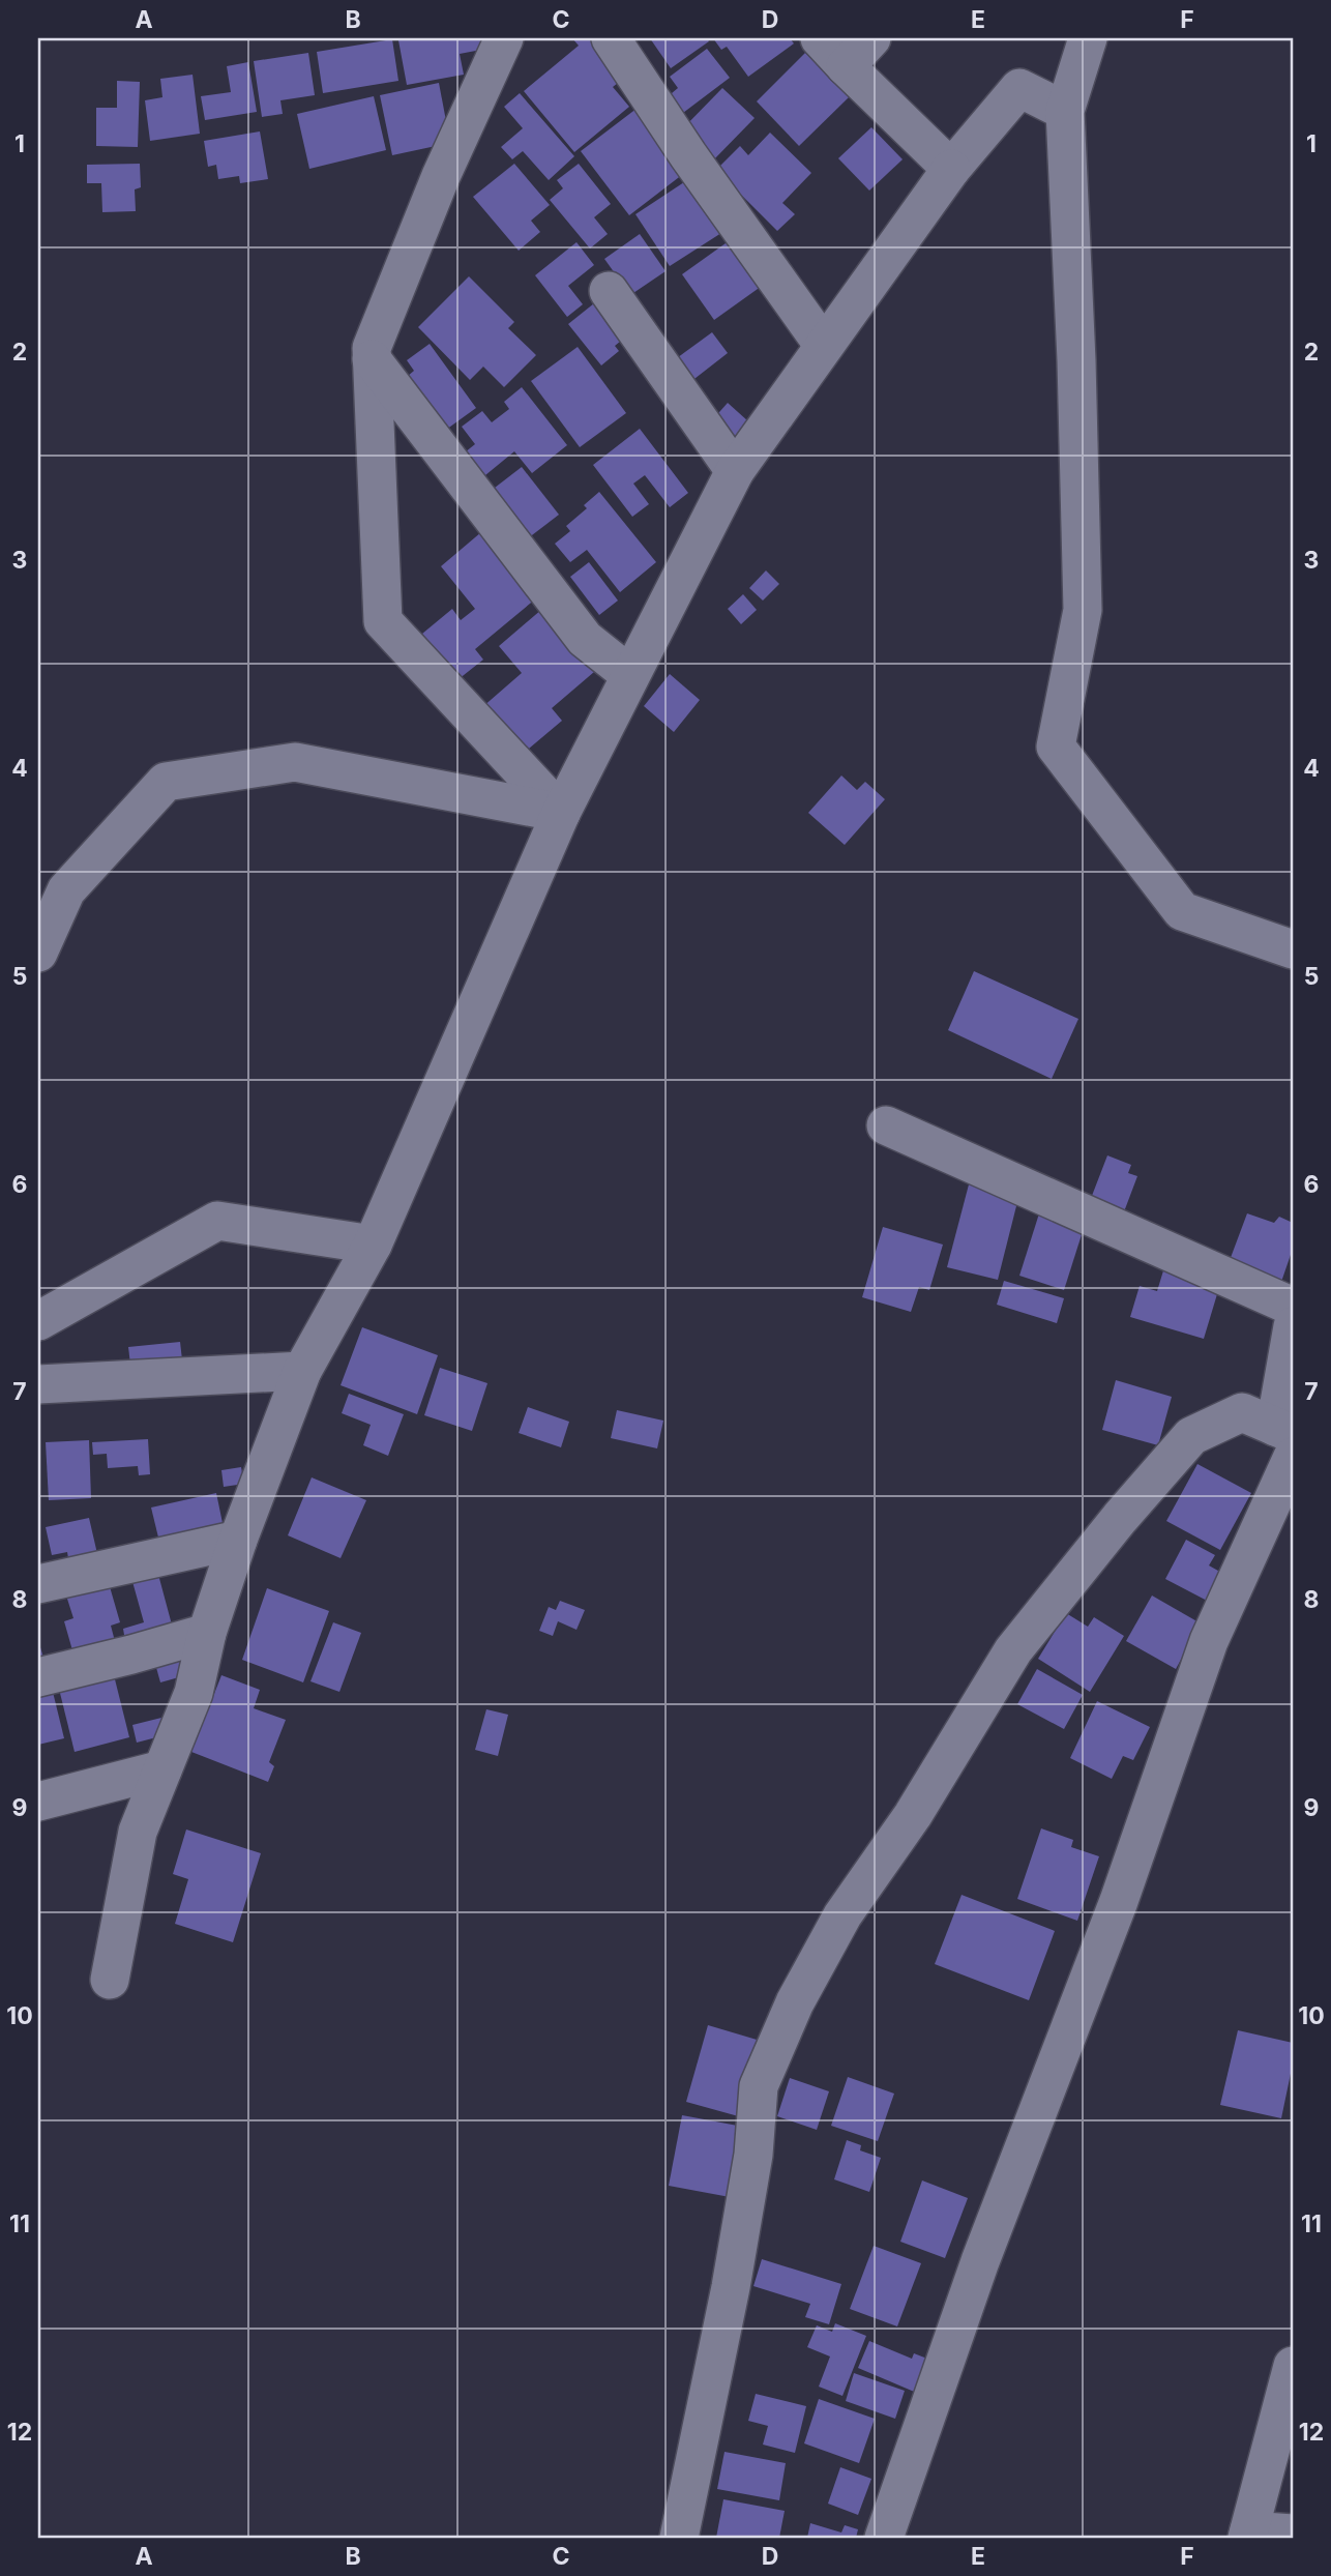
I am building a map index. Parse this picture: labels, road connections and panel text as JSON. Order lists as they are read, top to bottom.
{
  "grid": {
    "columns": [
      "A",
      "B",
      "C",
      "D",
      "E",
      "F"
    ],
    "rows": [
      "1",
      "2",
      "3",
      "4",
      "5",
      "6",
      "7",
      "8",
      "9",
      "10",
      "11",
      "12"
    ]
  }
}
